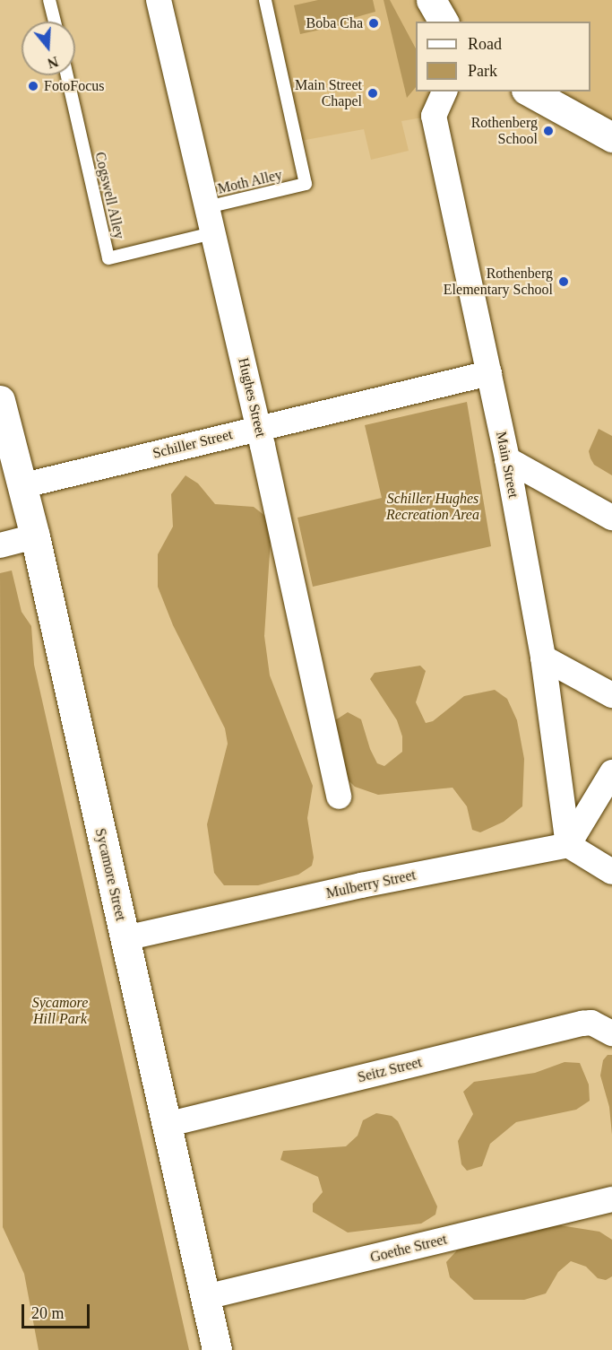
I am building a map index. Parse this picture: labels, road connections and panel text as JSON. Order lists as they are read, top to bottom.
{
  "streets": {
    "main road": ["Sycamore Street"],
    "street": [
      "Hughes Street",
      "Schiller Street",
      "Main Street",
      "Mulberry Street",
      "Seitz Street",
      "Goethe Street"
    ],
    "lane": ["Moth Alley", "Cogswell Alley"]
  },
  "crossings": [
    ["Moth Alley", "Hughes Street"],
    ["Cogswell Alley", "Hughes Street"],
    ["Hughes Street", "Schiller Street"],
    ["Schiller Street", "Main Street"],
    ["Schiller Street", "Sycamore Street"],
    ["Main Street", "Mulberry Street"],
    ["Sycamore Street", "Mulberry Street"],
    ["Sycamore Street", "Seitz Street"],
    ["Sycamore Street", "Goethe Street"]
  ],
  "parks": ["Schiller Hughes Recreation Area", "Sycamore Hill Park"],
  "places": [
    "Boba Cha",
    "FotoFocus",
    "Main Street Chapel",
    "Rothenberg School",
    "Rothenberg Elementary School"
  ],
  "legend": ["Road", "Park"],
  "scale_bar": "20 m",
  "north": "bottom"
}
